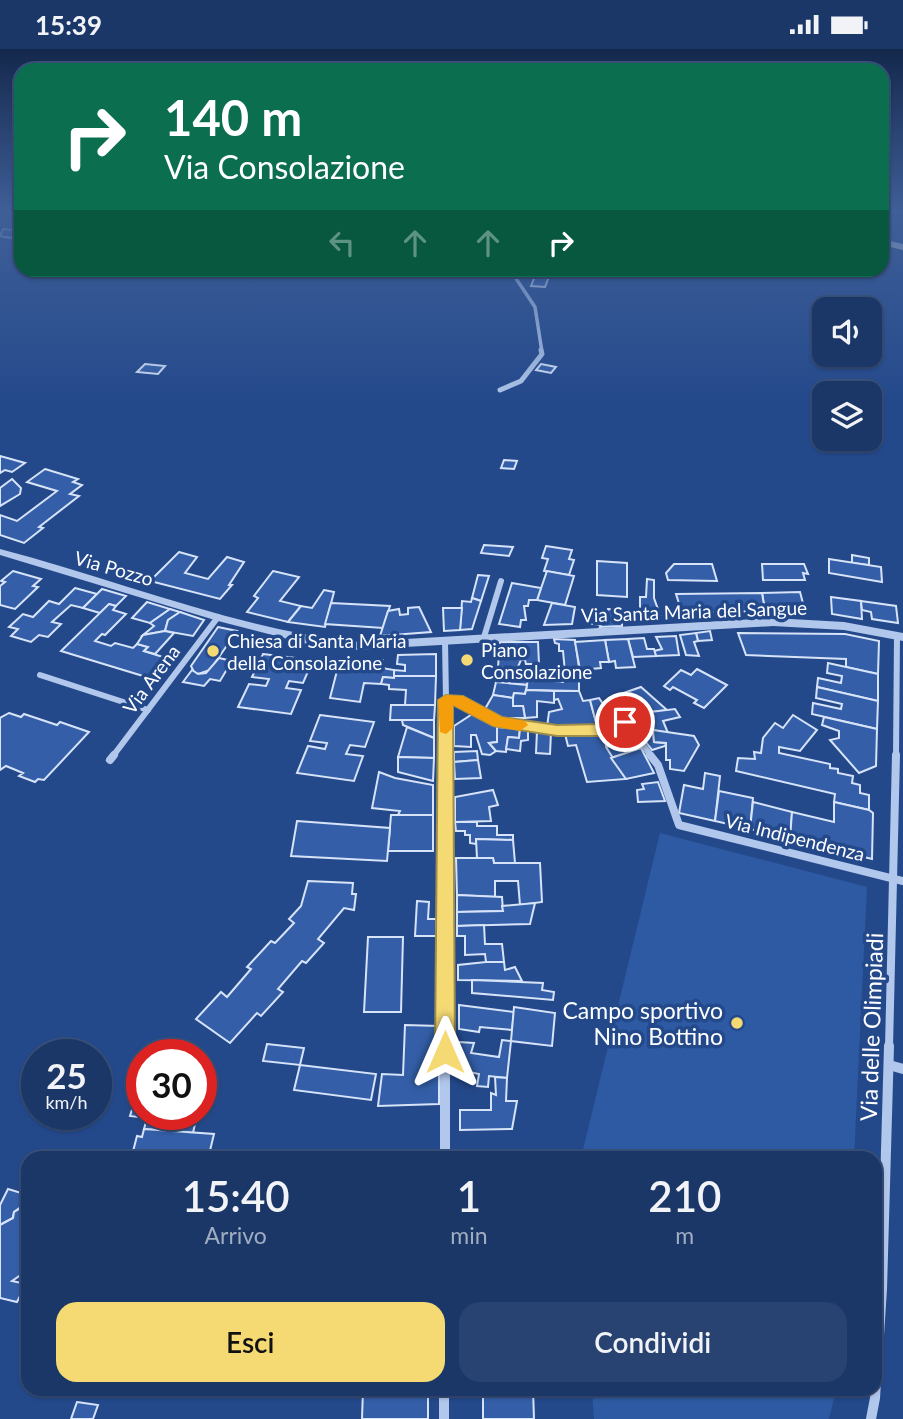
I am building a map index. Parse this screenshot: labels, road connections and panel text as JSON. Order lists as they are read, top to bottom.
{
  "streets": {
    "street": [
      "Via Pozzo",
      "Via Santa Maria del Sangue",
      "Via Arena",
      "Via Indipendenza",
      "Via delle Olimpiadi"
    ]
  },
  "crossings": [
    ["Via Pozzo", "Via Santa Maria del Sangue"],
    ["Via Pozzo", "Via Arena"],
    ["Via Santa Maria del Sangue", "Via delle Olimpiadi"],
    ["Via Indipendenza", "Via delle Olimpiadi"]
  ],
  "places": ["Chiesa di Santa Maria della Consolazione", "Piano Consolazione", "Campo sportivo Nino Bottino"],
  "page": {
    "status": "15:39",
    "turn": ["140 m", "Via Consolazione"],
    "speed": "25 km/h",
    "limit": "30",
    "eta": [
      "15:40",
      "Arrivo",
      "1",
      "min",
      "210",
      "m"
    ],
    "buttons": ["Esci", "Condividi"]
  }
}
